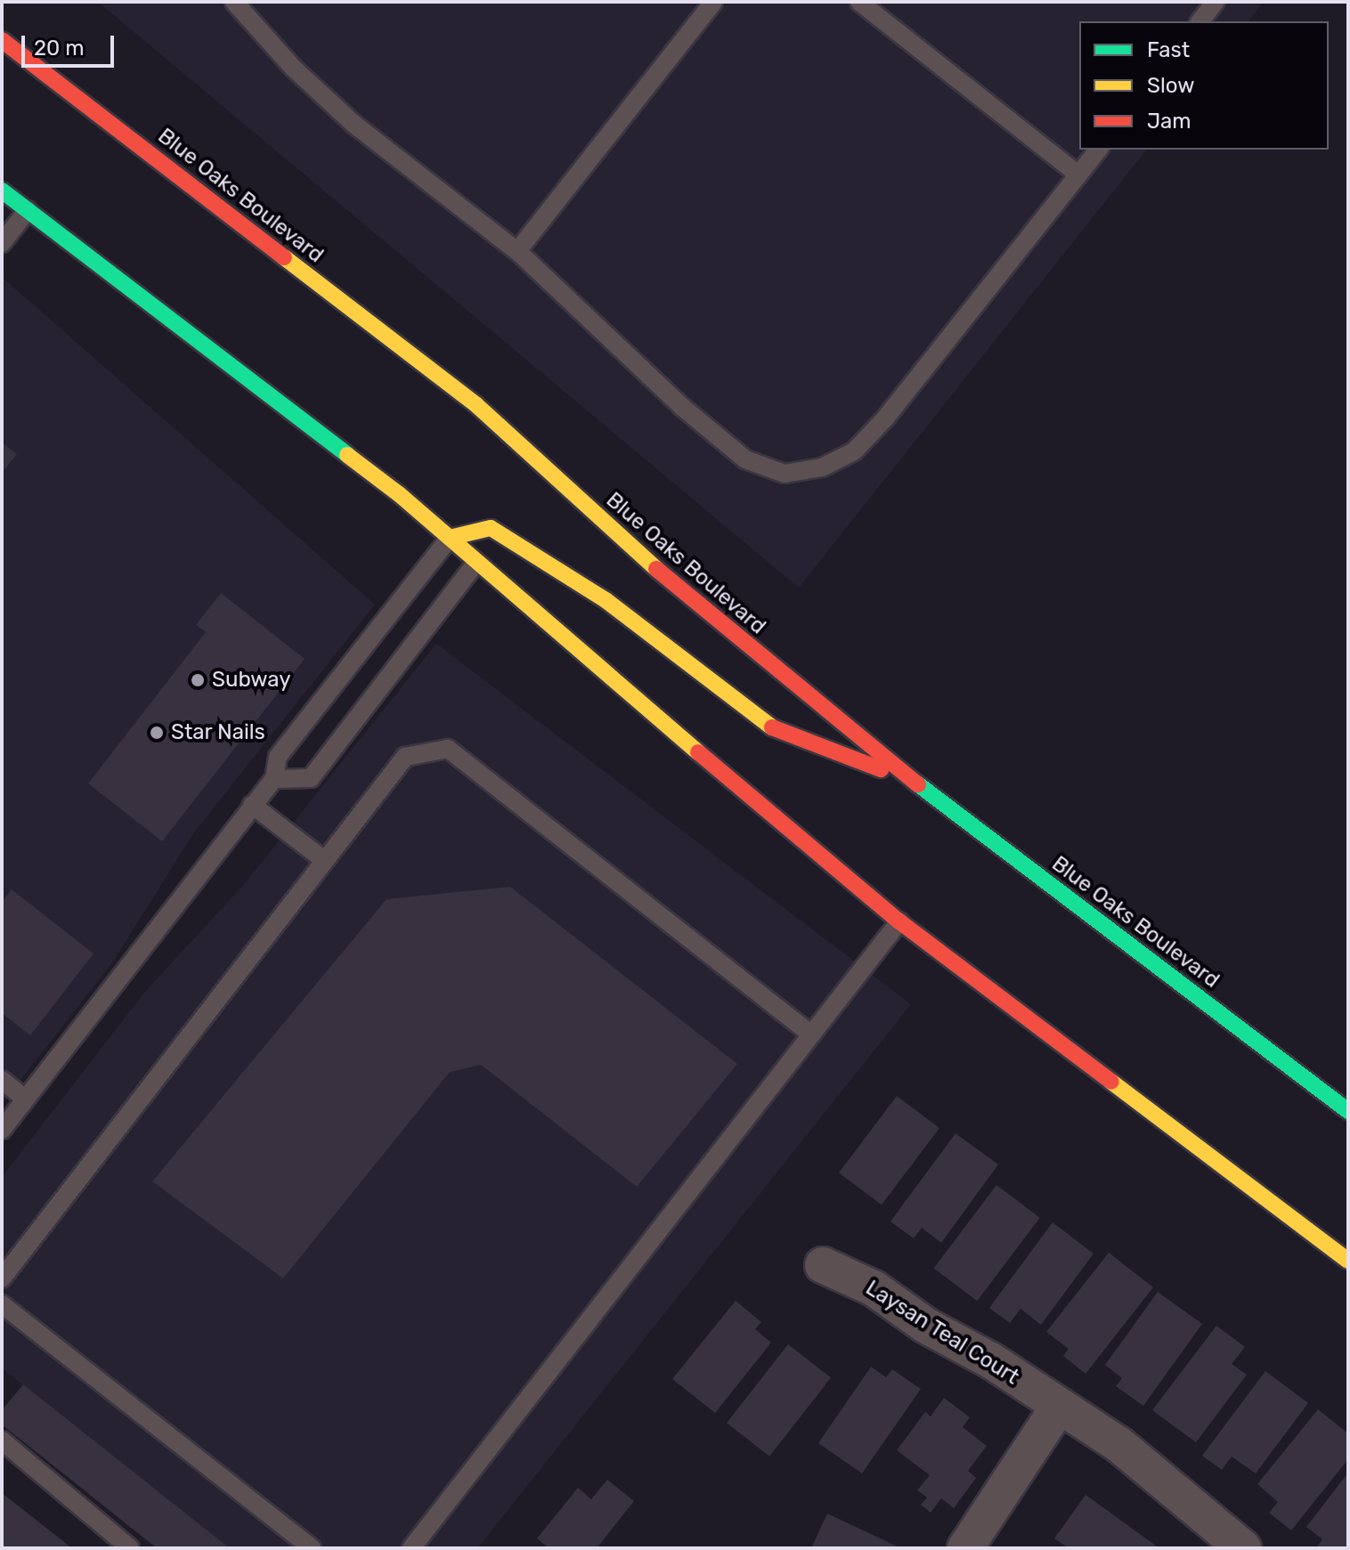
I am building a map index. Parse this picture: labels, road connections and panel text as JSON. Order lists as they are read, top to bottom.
{
  "streets": {
    "main road": ["Blue Oaks Boulevard"],
    "street": ["Laysan Teal Court"]
  },
  "places": ["Subway", "Star Nails"],
  "legend": ["Fast", "Slow", "Jam"],
  "scale_bar": "20 m"
}
